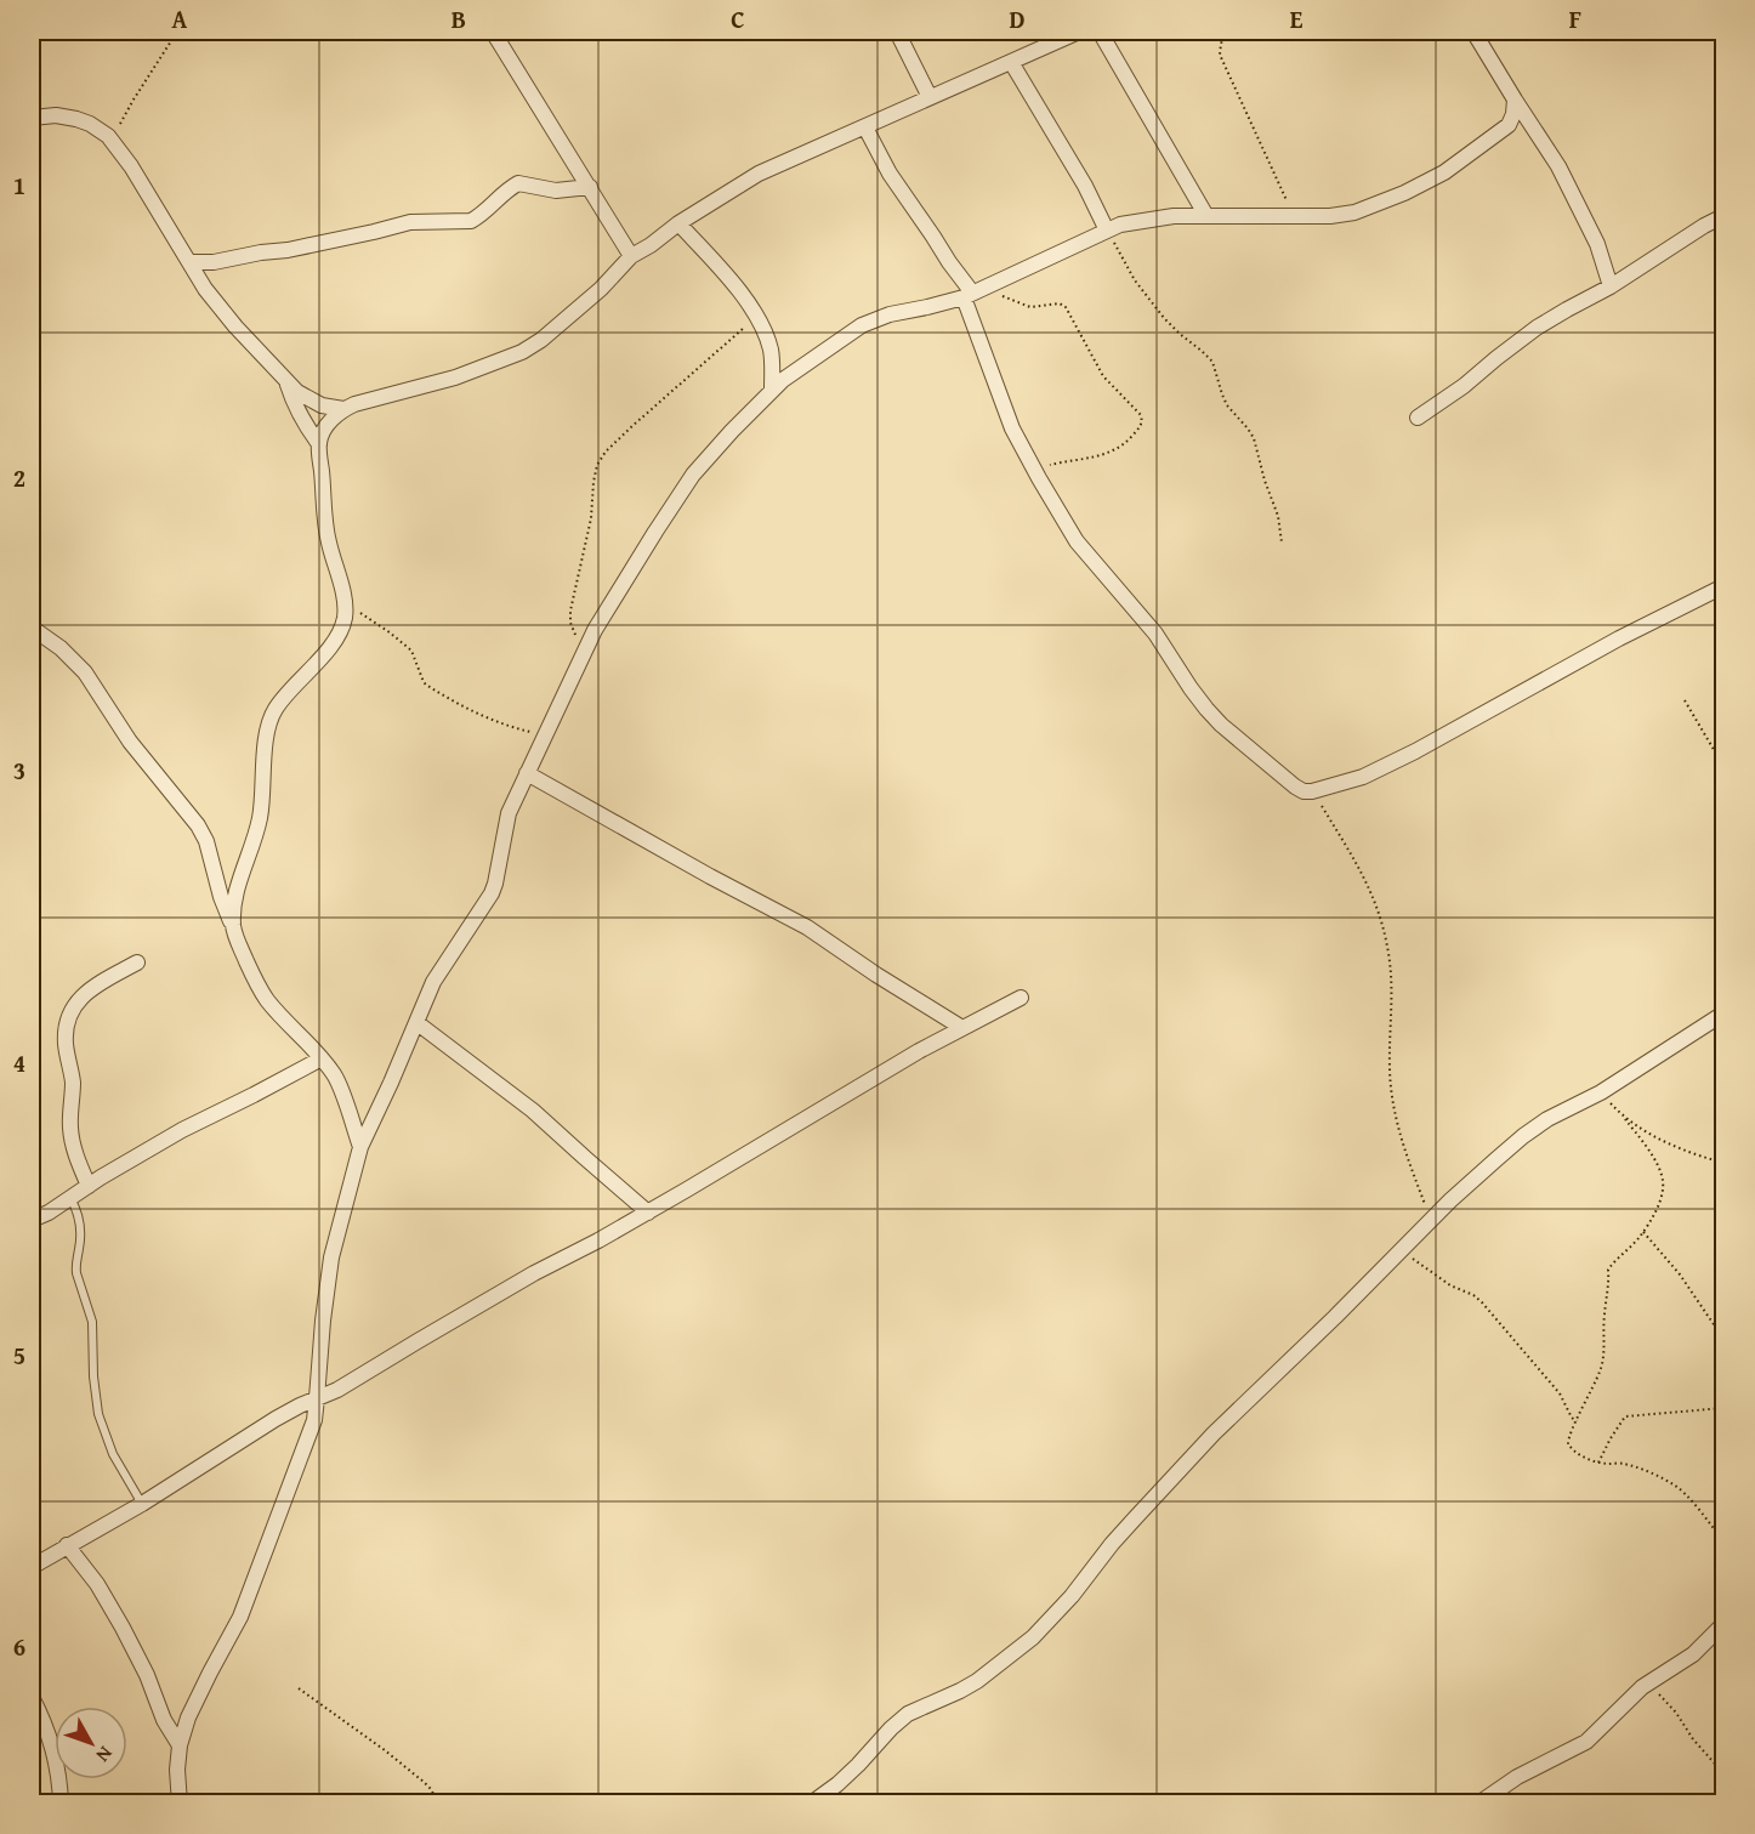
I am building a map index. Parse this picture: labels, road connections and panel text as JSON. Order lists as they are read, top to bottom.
{
  "north": "bottom right",
  "grid": {
    "columns": [
      "A",
      "B",
      "C",
      "D",
      "E",
      "F"
    ],
    "rows": [
      "1",
      "2",
      "3",
      "4",
      "5",
      "6"
    ]
  }
}
